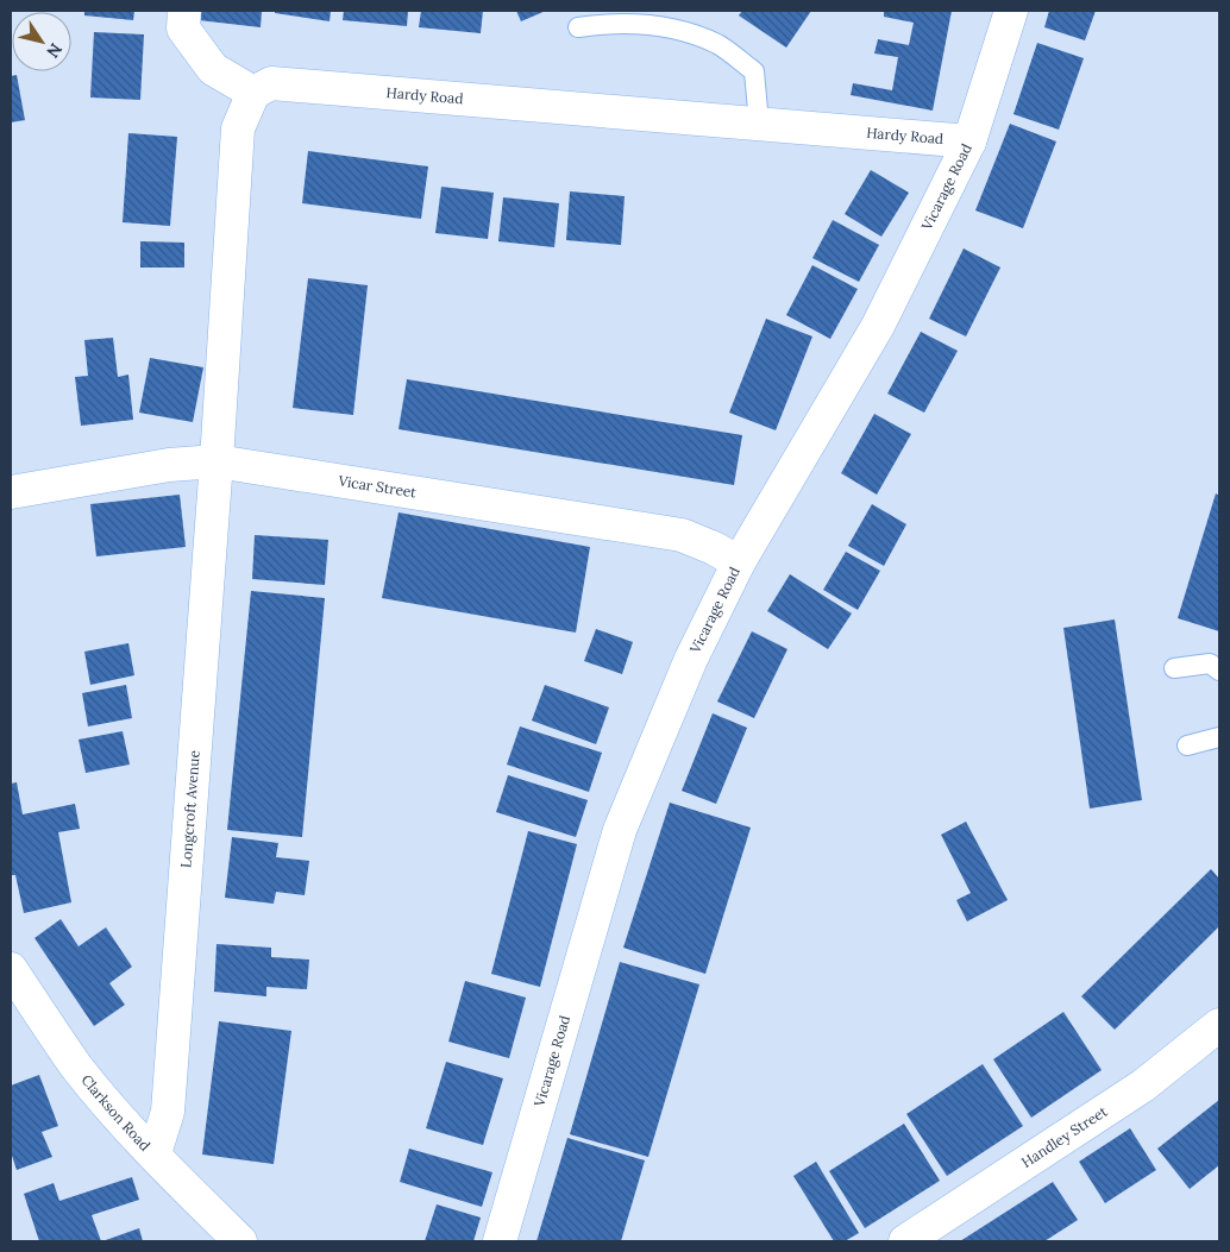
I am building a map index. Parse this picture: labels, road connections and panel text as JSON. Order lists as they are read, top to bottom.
{
  "streets": {
    "street": [
      "Hardy Road",
      "Vicarage Road",
      "Vicar Street",
      "Longcroft Avenue",
      "Clarkson Road",
      "Handley Street"
    ]
  },
  "crossings": [
    ["Hardy Road", "Vicarage Road"],
    ["Vicarage Road", "Vicar Street"],
    ["Vicar Street", "Longcroft Avenue"],
    ["Longcroft Avenue", "Clarkson Road"]
  ],
  "north": "bottom right"
}
